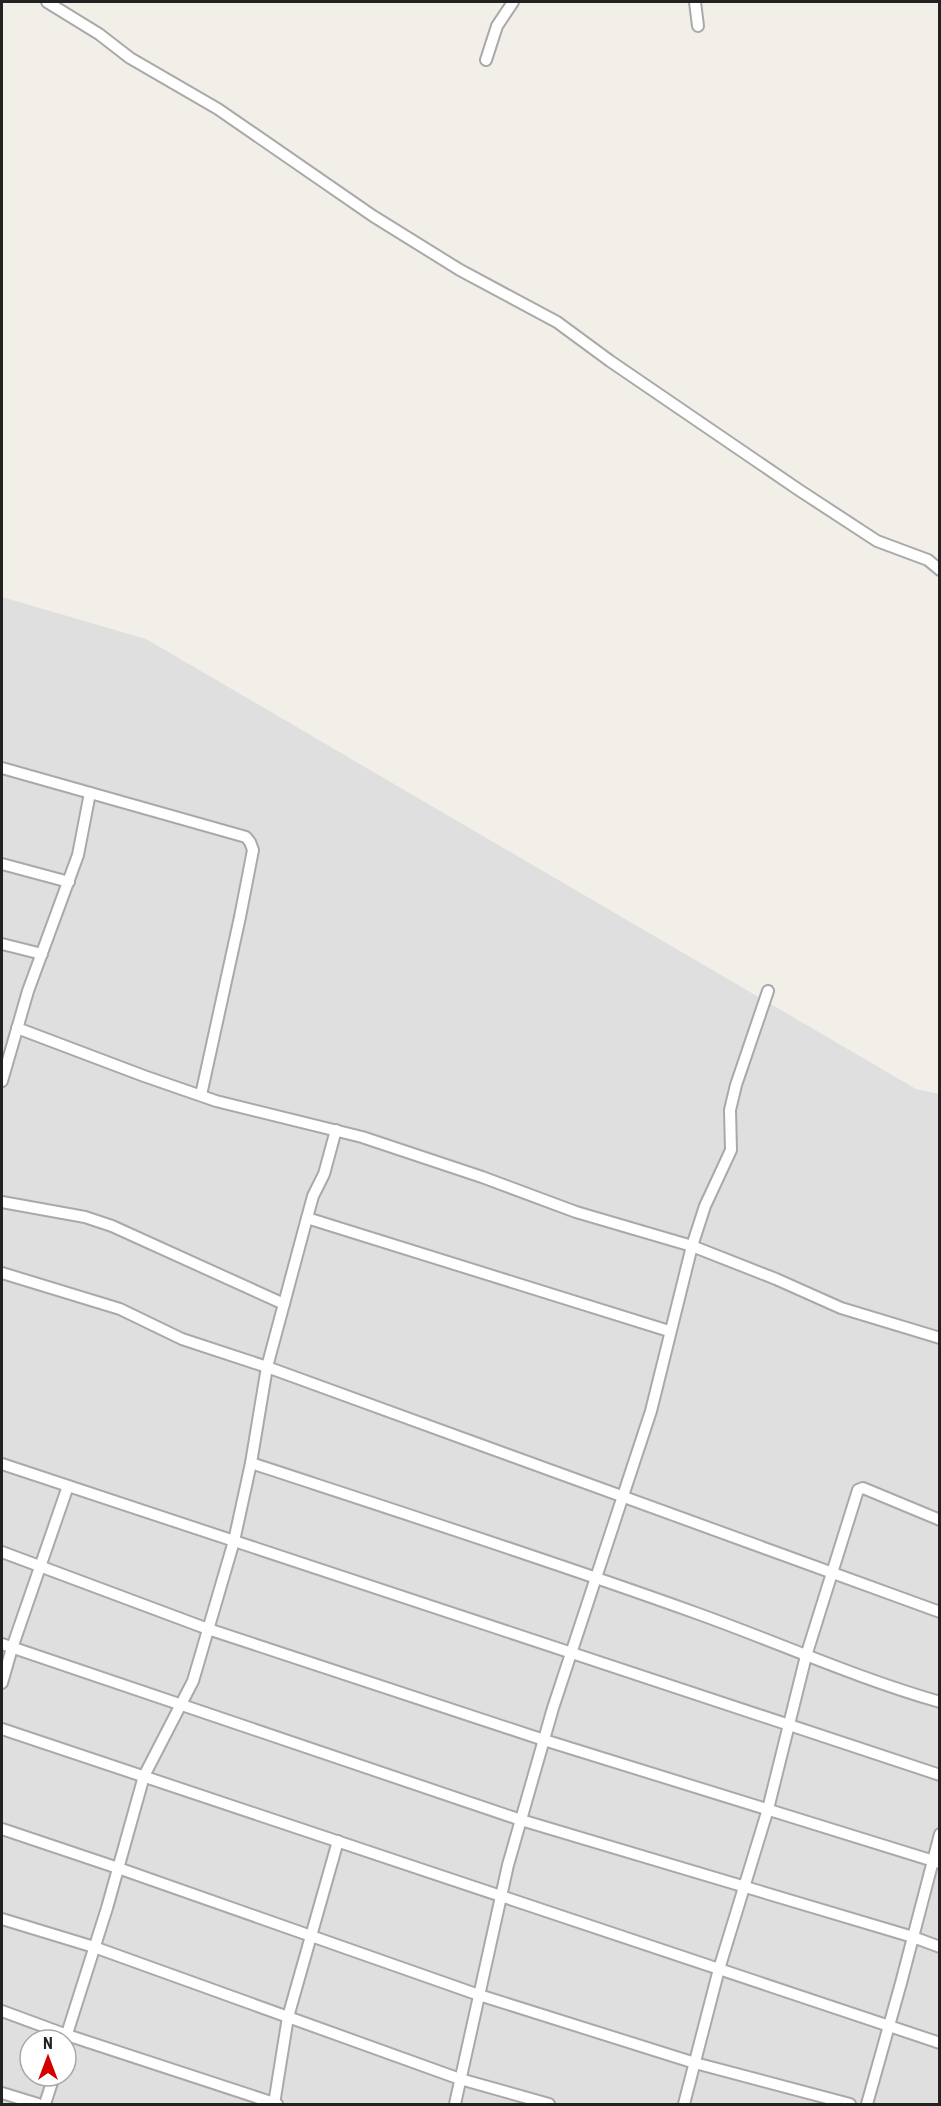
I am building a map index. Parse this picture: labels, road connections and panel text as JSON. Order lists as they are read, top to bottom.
{
  "north": "top"
}
